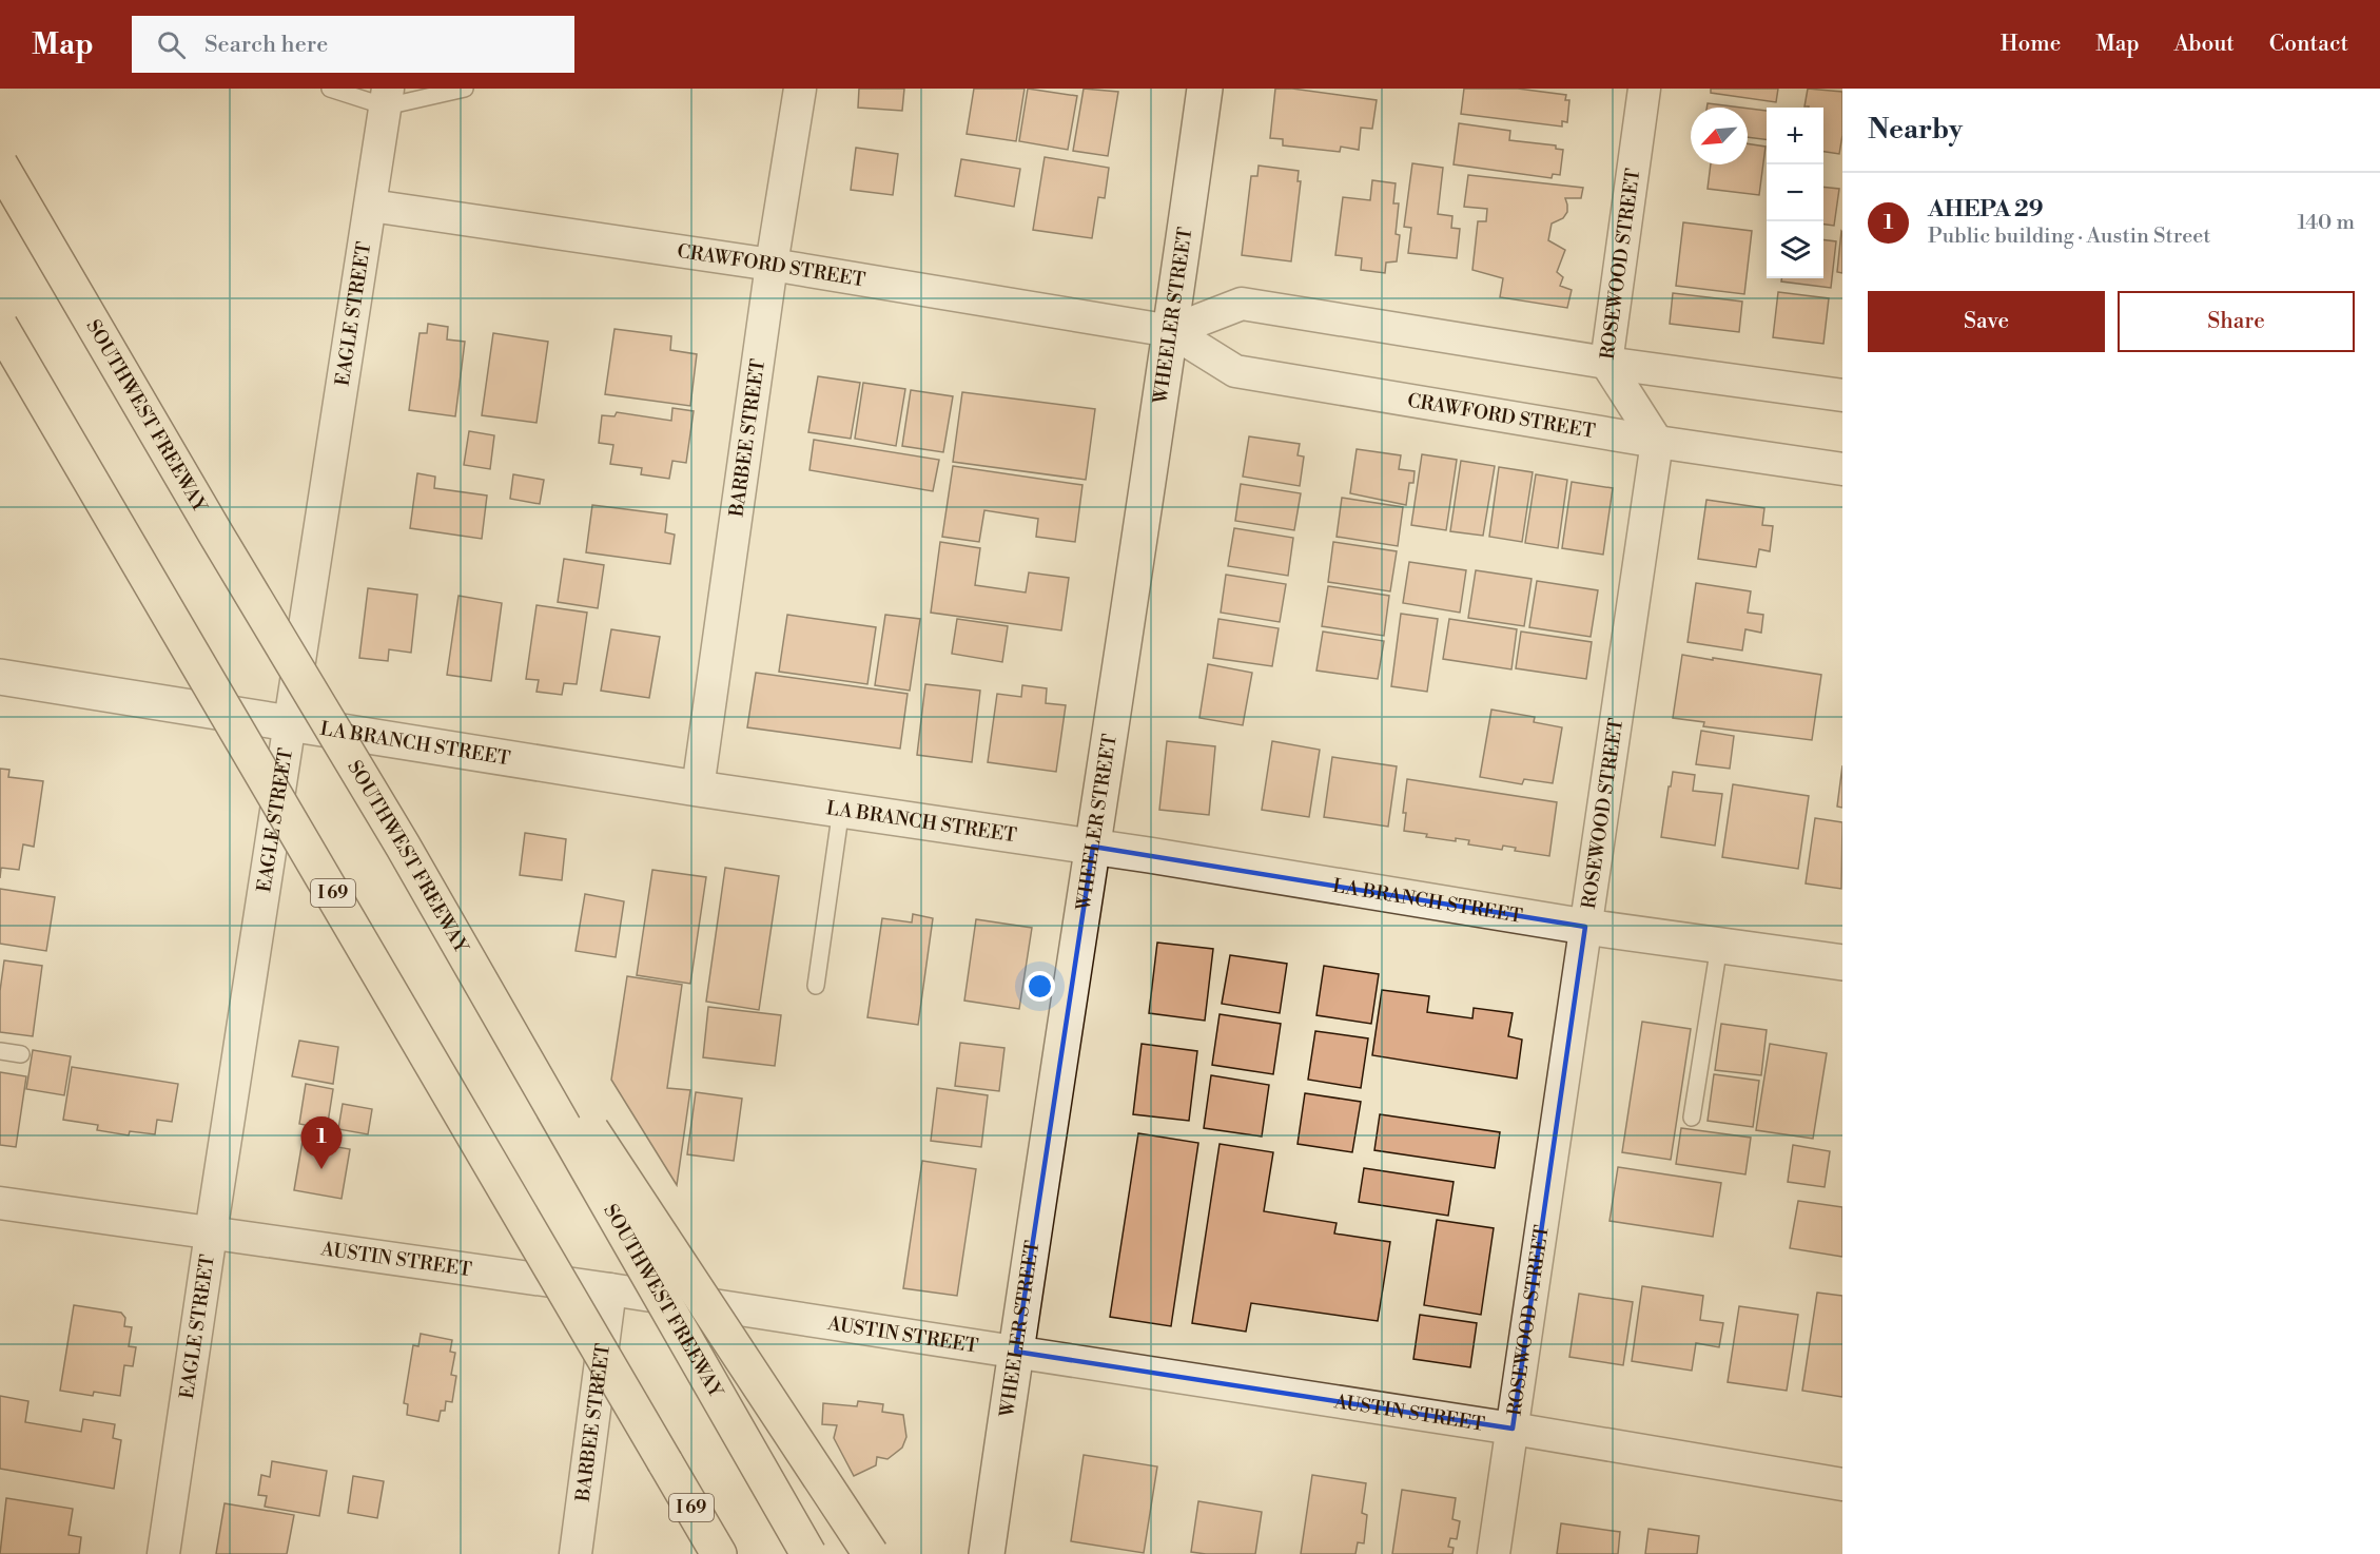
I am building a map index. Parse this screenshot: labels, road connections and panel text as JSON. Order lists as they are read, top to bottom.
{
  "streets": {
    "highway": ["SOUTHWEST FREEWAY", "I 69"],
    "street": [
      "ROSEWOOD STREET",
      "CRAWFORD STREET",
      "EAGLE STREET",
      "WHEELER STREET",
      "BARBEE STREET",
      "LA BRANCH STREET",
      "AUSTIN STREET"
    ]
  },
  "crossings": [
    ["ROSEWOOD STREET", "CRAWFORD STREET"],
    ["ROSEWOOD STREET", "LA BRANCH STREET"],
    ["ROSEWOOD STREET", "AUSTIN STREET"],
    ["CRAWFORD STREET", "EAGLE STREET"],
    ["CRAWFORD STREET", "WHEELER STREET"],
    ["CRAWFORD STREET", "BARBEE STREET"],
    ["EAGLE STREET", "LA BRANCH STREET"],
    ["EAGLE STREET", "AUSTIN STREET"],
    ["WHEELER STREET", "LA BRANCH STREET"],
    ["WHEELER STREET", "AUSTIN STREET"],
    ["BARBEE STREET", "LA BRANCH STREET"],
    ["BARBEE STREET", "AUSTIN STREET"]
  ],
  "north": "bottom left",
  "page": {
    "header": "Map",
    "search": "Search here",
    "nav": [
      "Home",
      "Map",
      "About",
      "Contact"
    ],
    "heading": "Nearby",
    "map_buttons": ["+", "−"],
    "list": [
      {
        "mark": "1",
        "name": "AHEPA 29",
        "note": "Public building · Austin Street",
        "value": "140 m"
      }
    ],
    "buttons": ["Save", "Share"],
    "pins": "1"
  }
}
